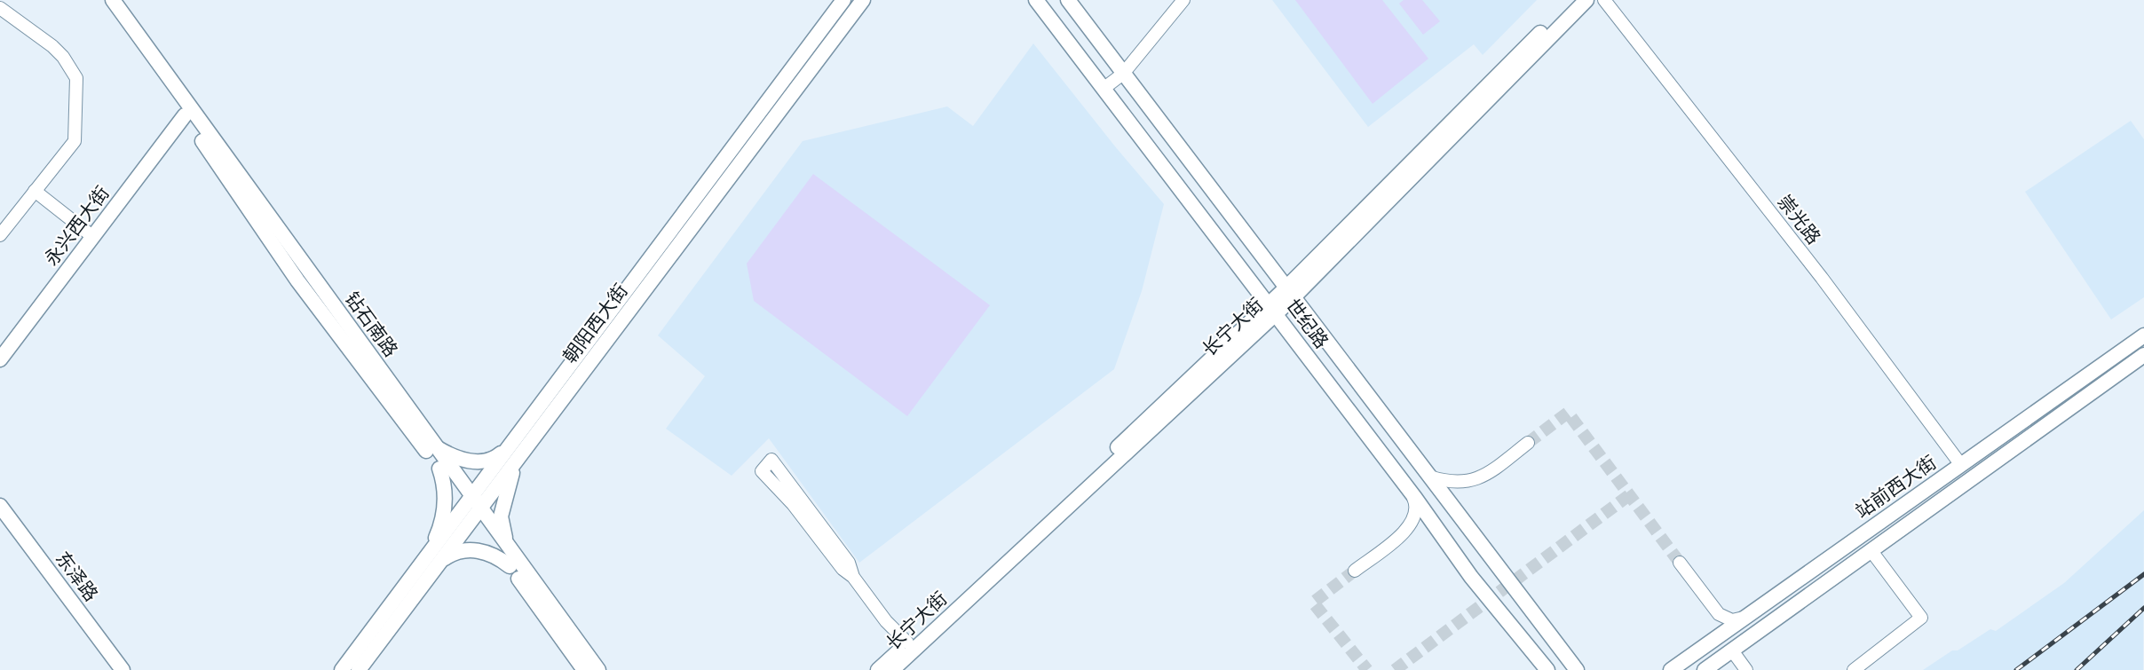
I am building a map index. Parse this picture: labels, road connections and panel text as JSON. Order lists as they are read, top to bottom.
{
  "streets": {
    "main road": [
      "永兴西大街",
      "朝阳西大街",
      "世纪路",
      "钻石南路",
      "长宁大街",
      "站前西大街",
      "东泽路"
    ],
    "street": ["崇光路"]
  },
  "crossings": [
    ["崇光路", "站前西大街"],
    ["永兴西大街", "钻石南路"],
    ["朝阳西大街", "钻石南路"],
    ["世纪路", "长宁大街"]
  ]
}
